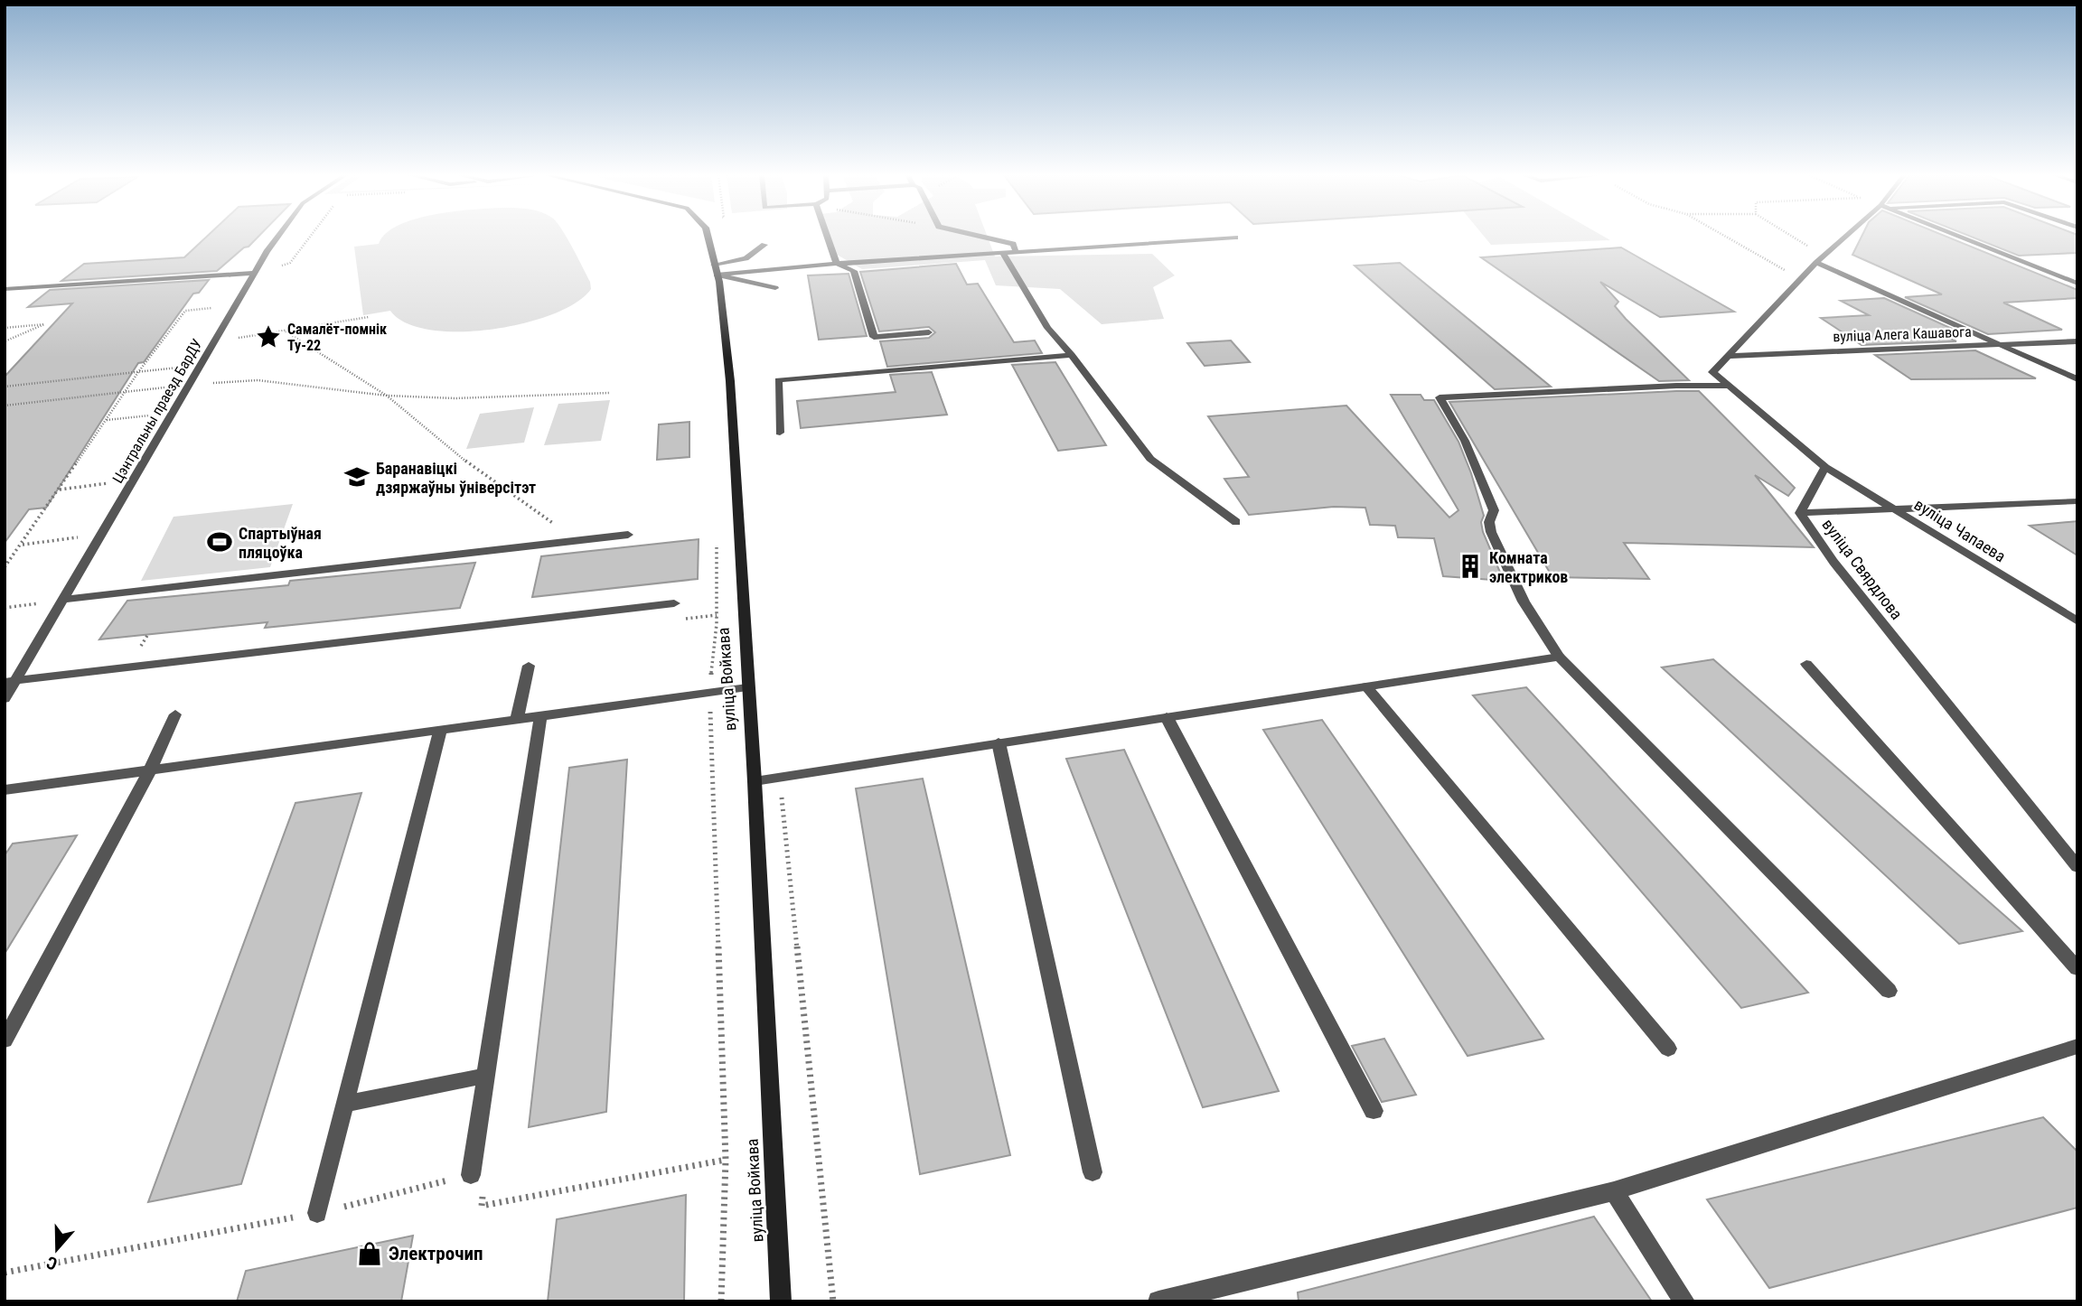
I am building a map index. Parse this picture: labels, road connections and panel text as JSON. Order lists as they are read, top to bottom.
{
  "streets": {
    "main road": ["вуліца Войкава"],
    "street": [
      "вуліца Алега Кашавога",
      "Цэнтральны праезд БарДУ",
      "вуліца Чапаева",
      "вуліца Свярдлова"
    ]
  },
  "crossings": [
    ["вуліца Чапаева", "вуліца Свярдлова"]
  ],
  "places": {
    "place": ["Самалёт-помнік Ту-22"],
    "school or university": ["Баранавіцкі дзяржаўны ўніверсітэт"],
    "sports": ["Спартыўная пляцоўка"],
    "building": ["Комната электриков"],
    "shop": ["Электрочип"]
  },
  "north": "bottom"
}
